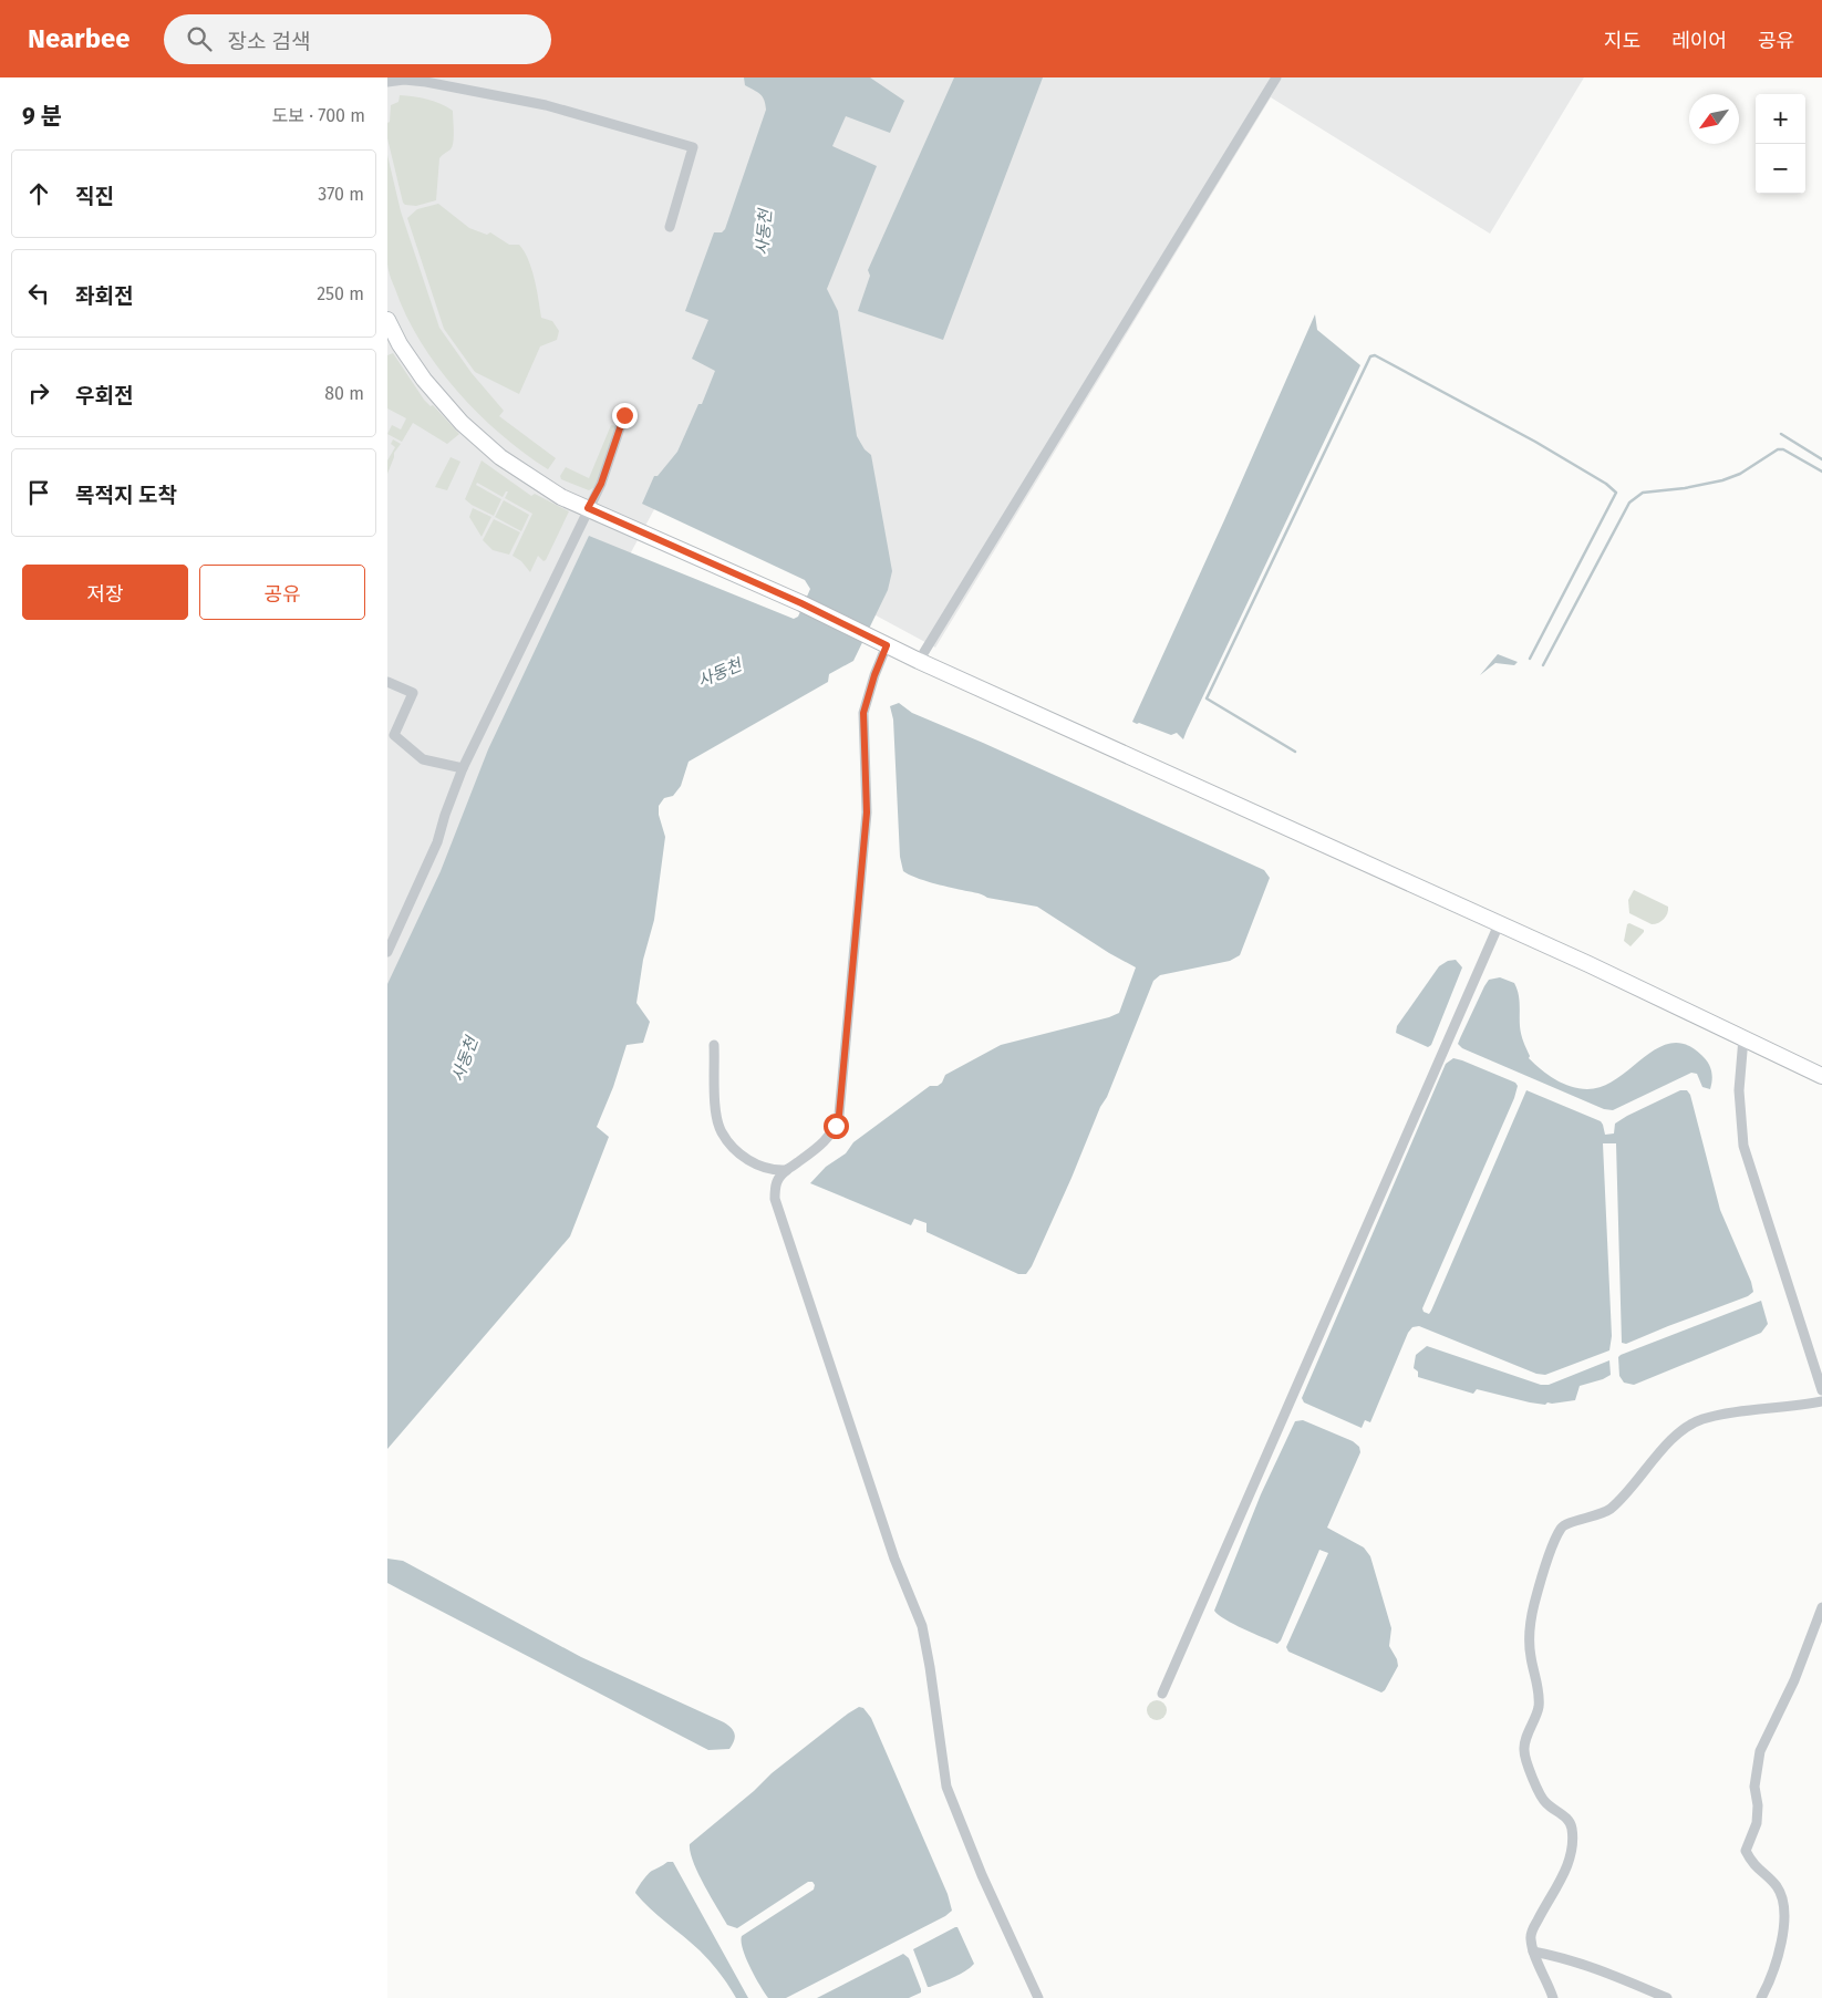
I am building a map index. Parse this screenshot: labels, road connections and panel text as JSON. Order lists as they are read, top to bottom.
{
  "water": ["사동천"],
  "north": "bottom left",
  "page": {
    "header": "Nearbee",
    "search": "장소 검색",
    "nav": ["지도", "레이어", "공유"],
    "heading": ["9 분", "도보 · 700 m"],
    "map_buttons": ["+", "−"],
    "list": [
      ["직진", "370 m"],
      ["좌회전", "250 m"],
      ["우회전", "80 m"],
      "목적지 도착"
    ],
    "buttons": ["저장", "공유"]
  }
}
